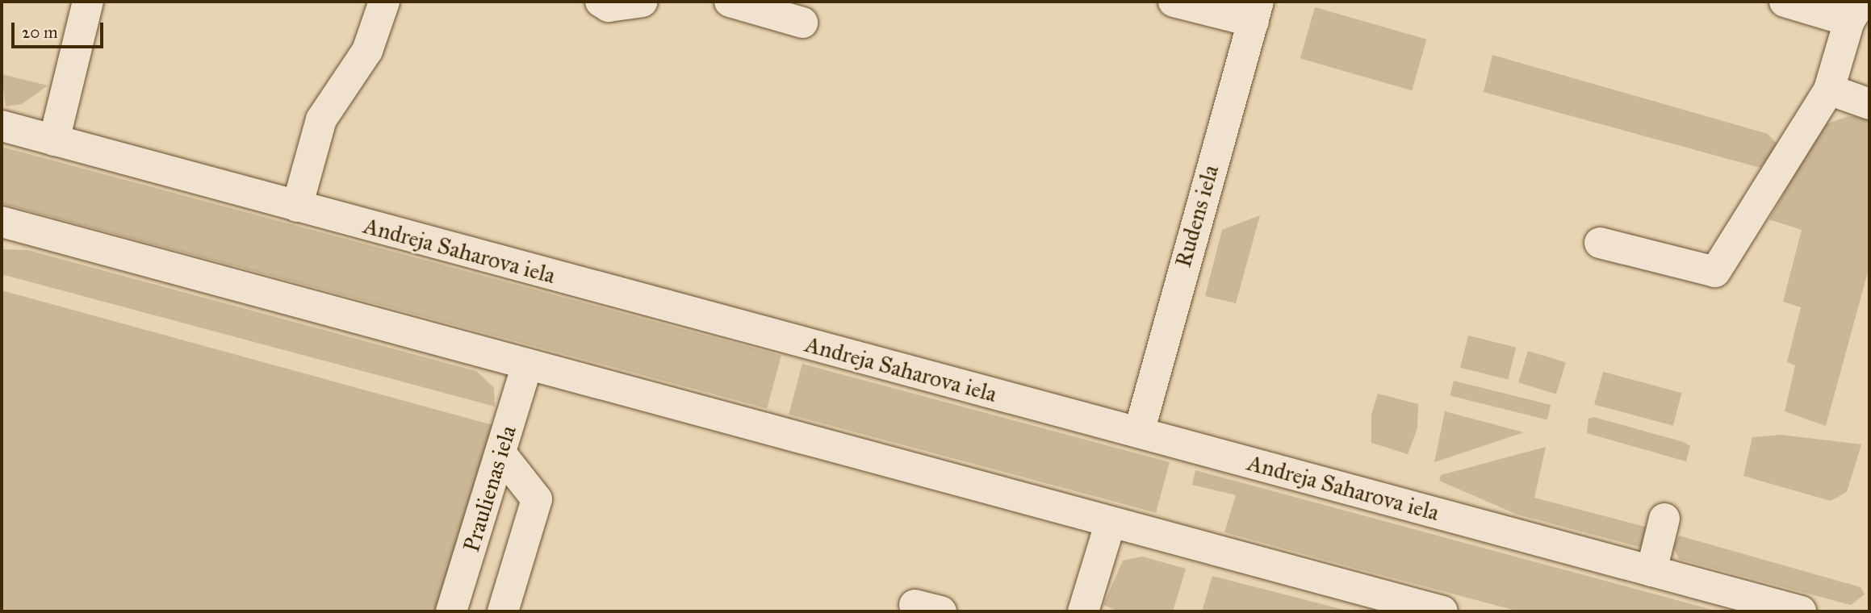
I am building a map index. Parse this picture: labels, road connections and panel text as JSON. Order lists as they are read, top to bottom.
{
  "streets": {
    "street": ["Rudens iela", "Andreja Saharova iela", "Praulienas iela"]
  },
  "crossings": [
    ["Rudens iela", "Andreja Saharova iela"]
  ],
  "scale_bar": "20 m"
}
